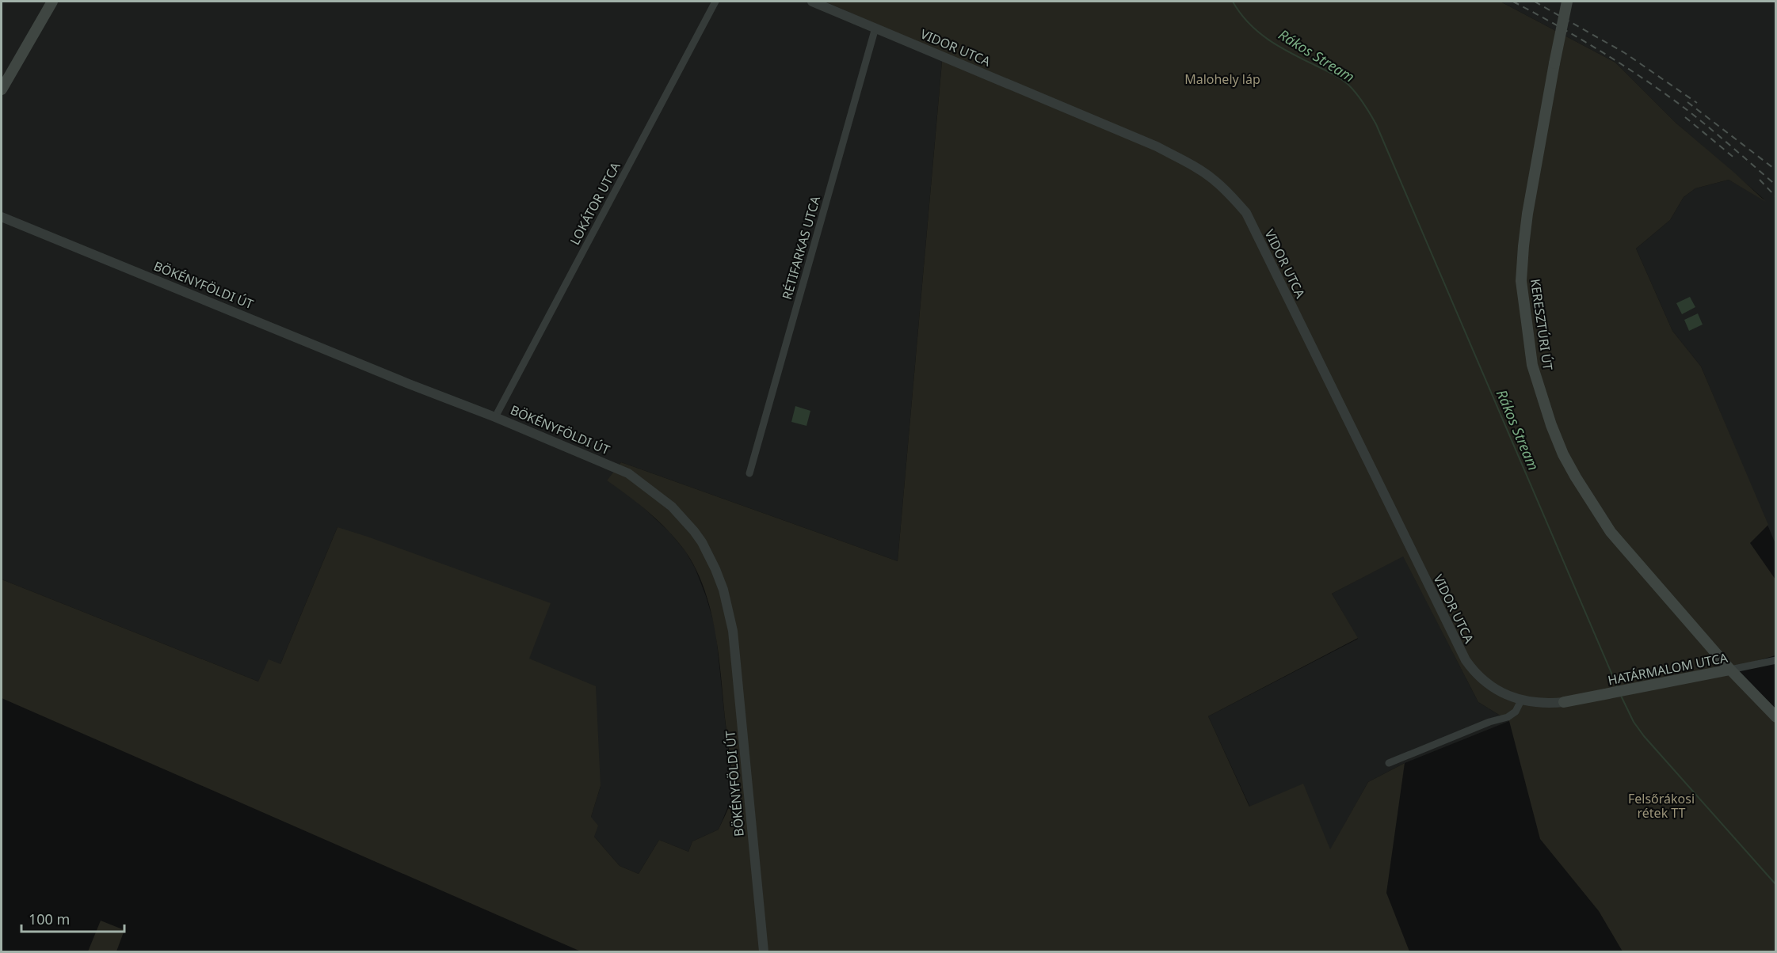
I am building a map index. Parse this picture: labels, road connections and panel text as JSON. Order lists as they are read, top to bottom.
{
  "streets": {
    "main road": ["KERESZTÚRI ÚT", "HATÁRMALOM UTCA"],
    "street": [
      "VIDOR UTCA",
      "LOKÁTOR UTCA",
      "RÉTIFARKAS UTCA",
      "BÖKÉNYFÖLDI ÚT"
    ]
  },
  "crossings": [
    ["VIDOR UTCA", "RÉTIFARKAS UTCA"],
    ["VIDOR UTCA", "HATÁRMALOM UTCA"],
    ["LOKÁTOR UTCA", "BÖKÉNYFÖLDI ÚT"],
    ["KERESZTÚRI ÚT", "HATÁRMALOM UTCA"]
  ],
  "water": ["Rákos Stream"],
  "parks": ["Malohely láp", "Felsőrákosi rétek TT"],
  "scale_bar": "100 m"
}
